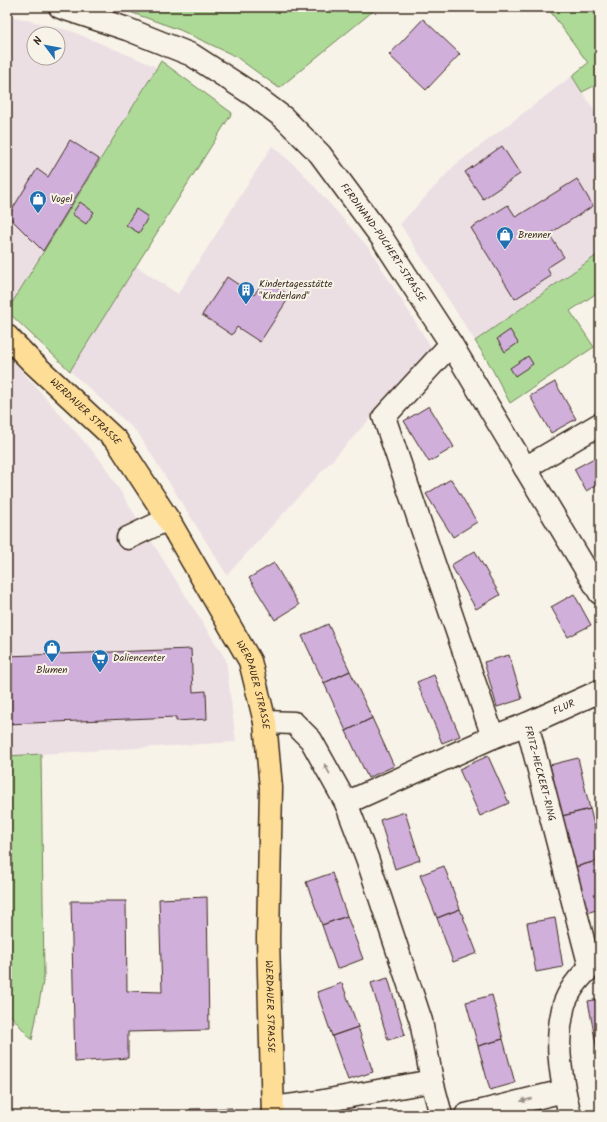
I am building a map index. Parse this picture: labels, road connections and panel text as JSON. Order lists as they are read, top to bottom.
{
  "streets": {
    "main road": ["WERDAUER STRASSE"],
    "street": ["FERDINAND-PUCHERT-STRASSE", "FLUR", "FRITZ-HECKERT-RING"]
  },
  "crossings": [
    ["FLUR", "FRITZ-HECKERT-RING"]
  ],
  "places": {
    "shop": ["Vogel", "Brenner", "Blumen"],
    "building": ["Kindertagesstätte \"Kinderland\""],
    "supermarket": ["Daliencenter"]
  },
  "north": "top left"
}
